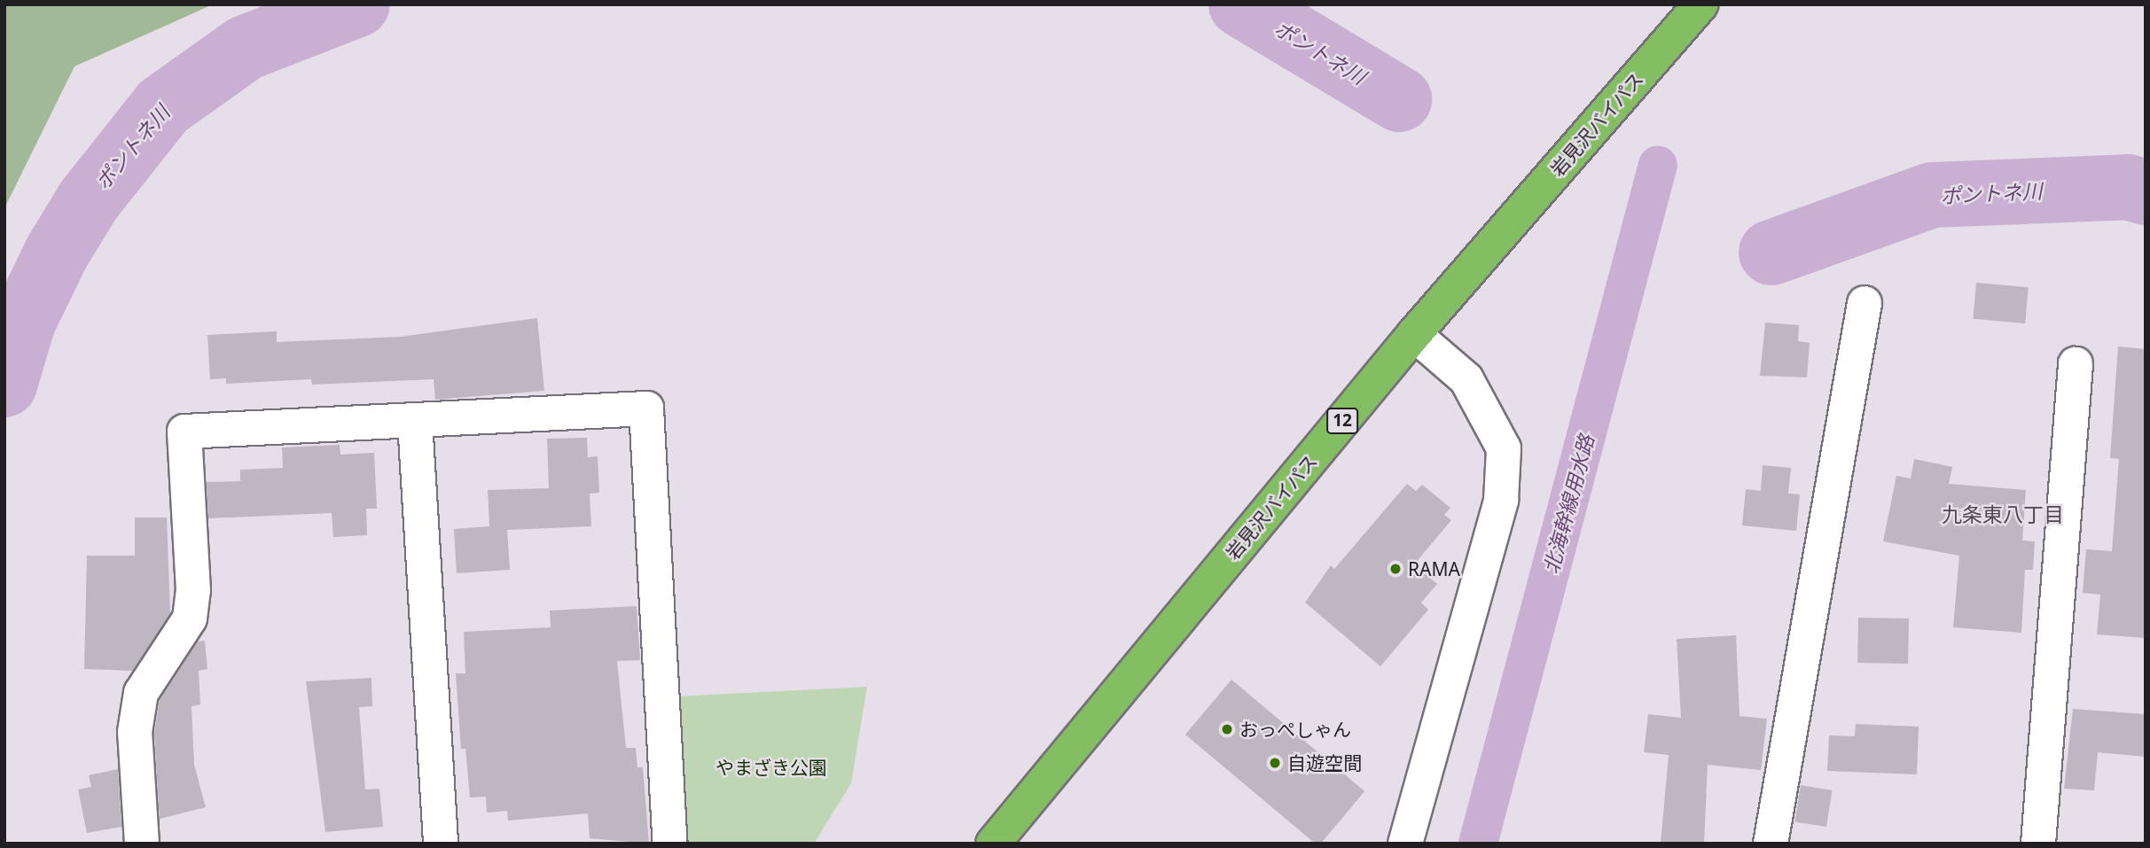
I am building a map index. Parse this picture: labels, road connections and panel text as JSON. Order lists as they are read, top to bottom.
{
  "streets": {
    "highway": ["岩見沢バイパス", "12"]
  },
  "districts": ["九条東八丁目"],
  "water": ["ポントネ川", "北海幹線用水路"],
  "parks": ["やまざき公園"],
  "places": ["RAMA", "おっぺしゃん", "自遊空間"]
}
